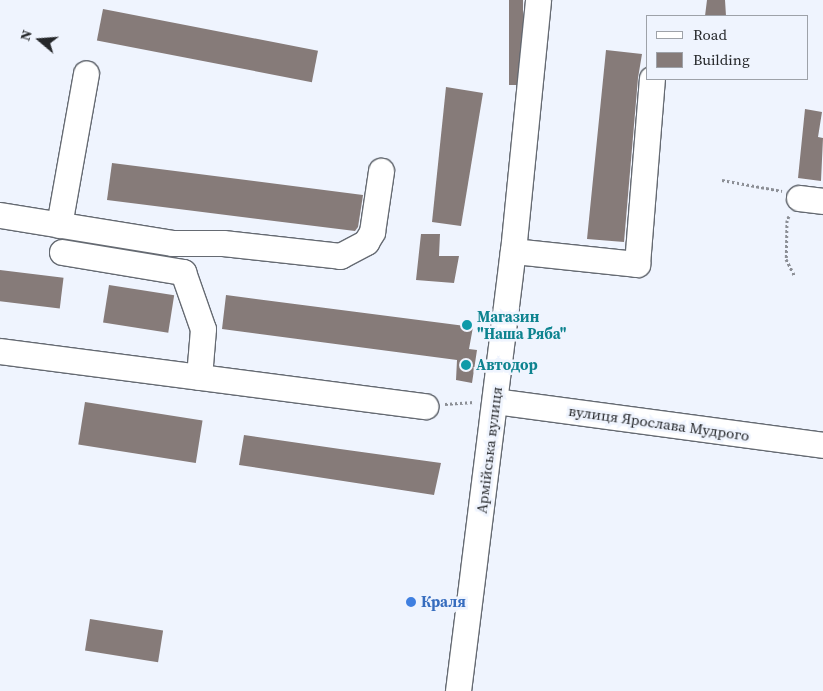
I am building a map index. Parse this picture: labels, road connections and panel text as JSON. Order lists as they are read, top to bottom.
{
  "streets": {
    "street": ["вулиця Ярослава Мудрого", "Армійська вулиця"]
  },
  "crossings": [
    ["вулиця Ярослава Мудрого", "Армійська вулиця"]
  ],
  "places": ["Магазин \"Наша Ряба\"", "Автодор", "Краля"],
  "legend": ["Road", "Building"],
  "north": "left"
}
